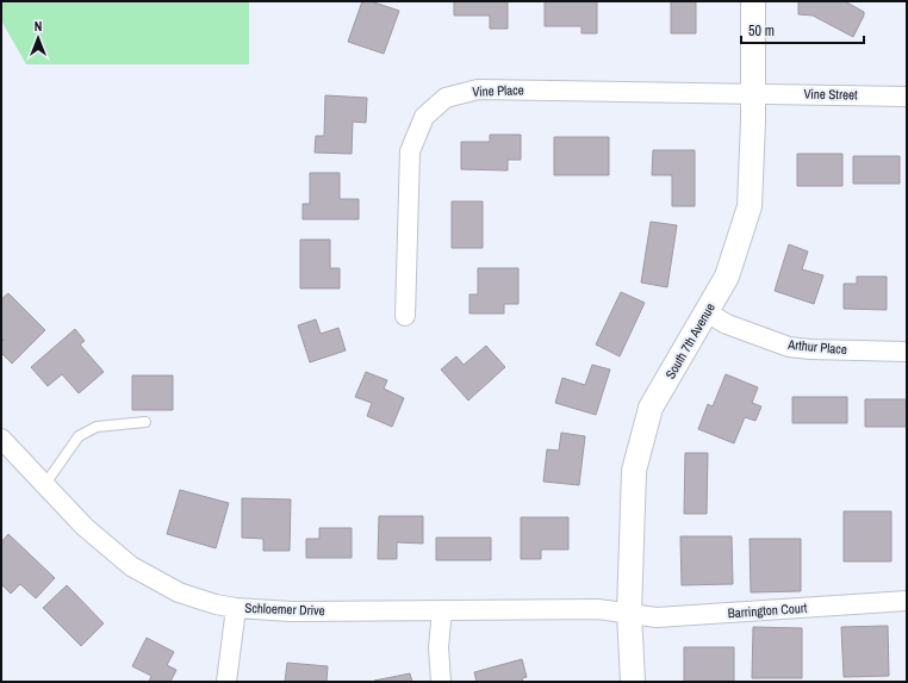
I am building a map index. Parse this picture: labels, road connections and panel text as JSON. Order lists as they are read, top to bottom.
{
  "streets": {
    "street": [
      "Vine Place",
      "Vine Street",
      "South 7th Avenue",
      "Arthur Place",
      "Schloemer Drive",
      "Barrington Court"
    ]
  },
  "crossings": [
    ["Vine Place", "Vine Street"],
    ["Vine Place", "South 7th Avenue"],
    ["Vine Street", "South 7th Avenue"],
    ["South 7th Avenue", "Arthur Place"],
    ["South 7th Avenue", "Schloemer Drive"],
    ["South 7th Avenue", "Barrington Court"],
    ["Schloemer Drive", "Barrington Court"]
  ],
  "scale_bar": "50 m",
  "north": "top"
}
